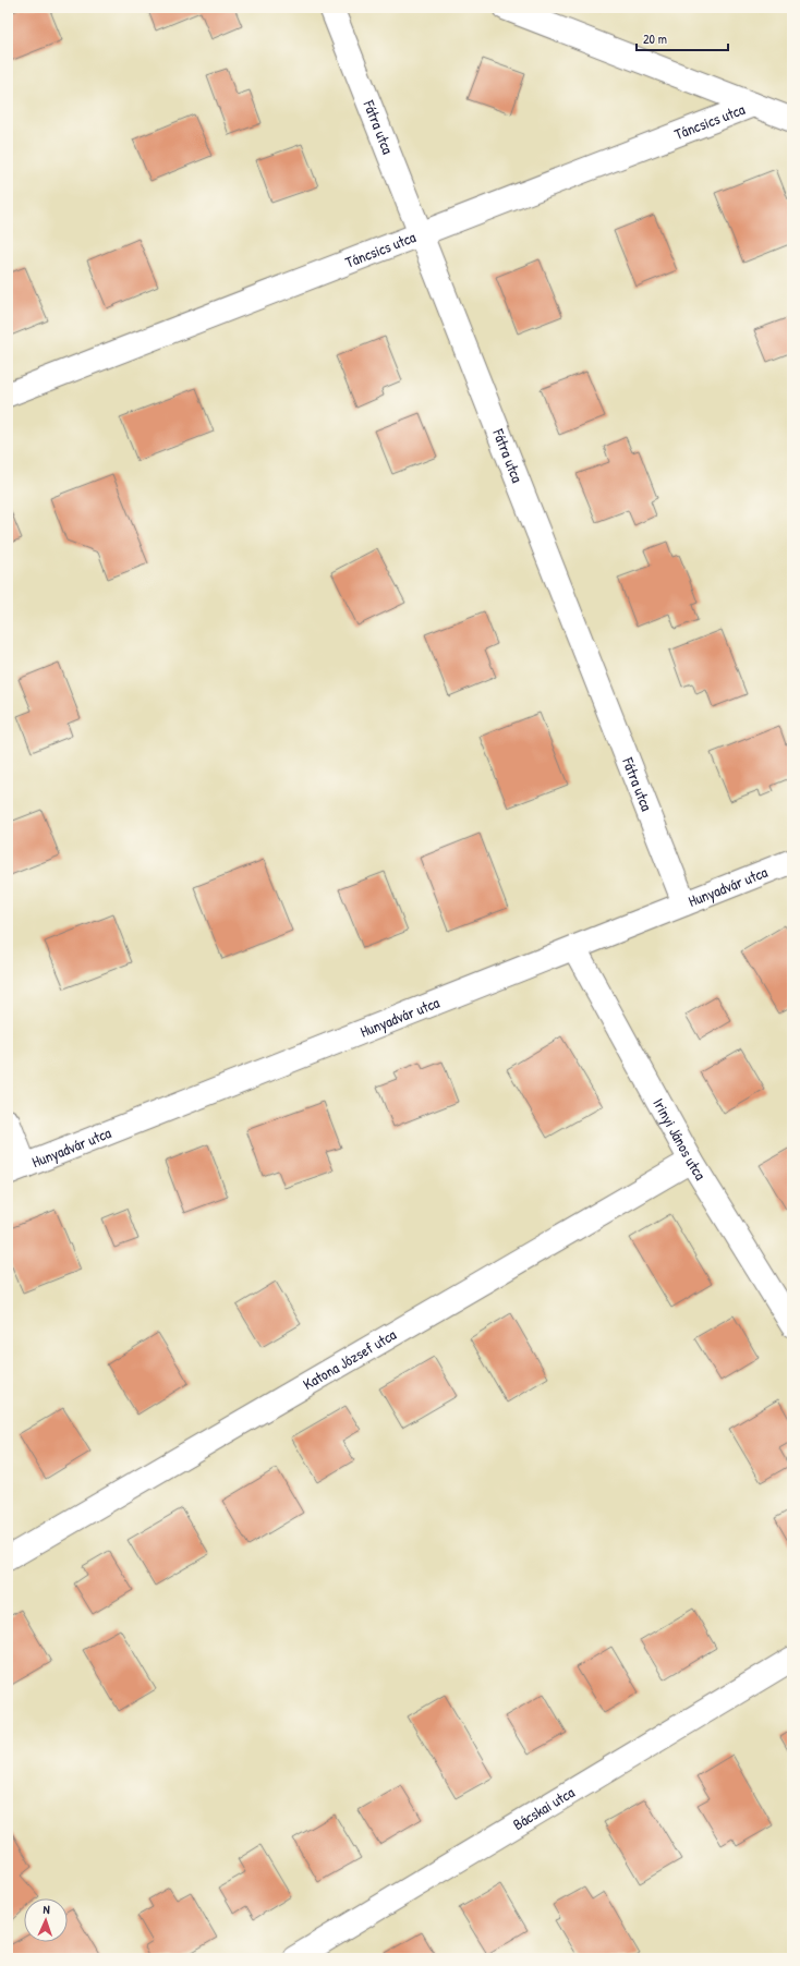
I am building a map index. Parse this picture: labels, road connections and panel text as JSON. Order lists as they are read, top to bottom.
{
  "streets": {
    "street": [
      "Táncsics utca",
      "Fátra utca",
      "Hunyadvár utca",
      "Irinyi János utca",
      "Katona József utca",
      "Bácskai utca"
    ]
  },
  "crossings": [
    ["Táncsics utca", "Fátra utca"],
    ["Fátra utca", "Hunyadvár utca"],
    ["Hunyadvár utca", "Irinyi János utca"],
    ["Irinyi János utca", "Katona József utca"]
  ],
  "scale_bar": "20 m",
  "north": "top"
}
